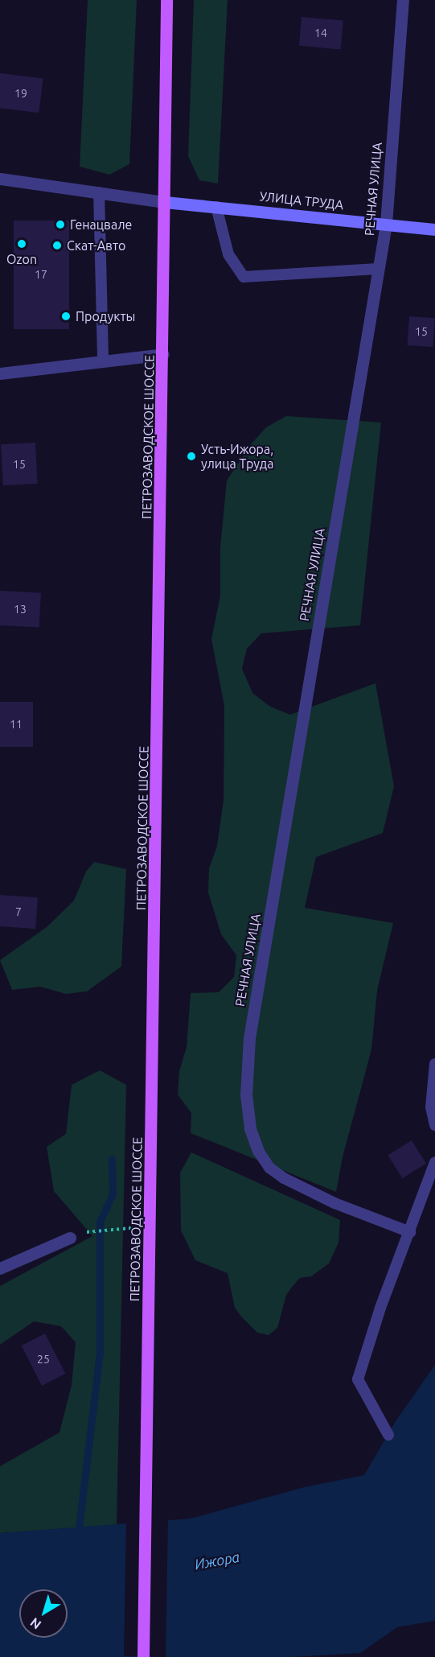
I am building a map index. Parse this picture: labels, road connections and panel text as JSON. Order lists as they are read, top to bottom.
{
  "streets": {
    "main road": ["УЛИЦА ТРУДА", "ПЕТРОЗАВОДСКОЕ ШОССЕ"],
    "street": ["РЕЧНАЯ УЛИЦА"]
  },
  "crossings": [
    ["РЕЧНАЯ УЛИЦА", "УЛИЦА ТРУДА"],
    ["УЛИЦА ТРУДА", "ПЕТРОЗАВОДСКОЕ ШОССЕ"]
  ],
  "water": ["Ижора"],
  "places": [
    "Генацвале",
    "Ozon",
    "Скат-Авто",
    "Продукты",
    "Усть-Ижора, улица Труда"
  ],
  "house_numbers": [
    "14",
    "19",
    "17",
    "15",
    "15",
    "13",
    "11",
    "7",
    "25"
  ],
  "north": "bottom left"
}
